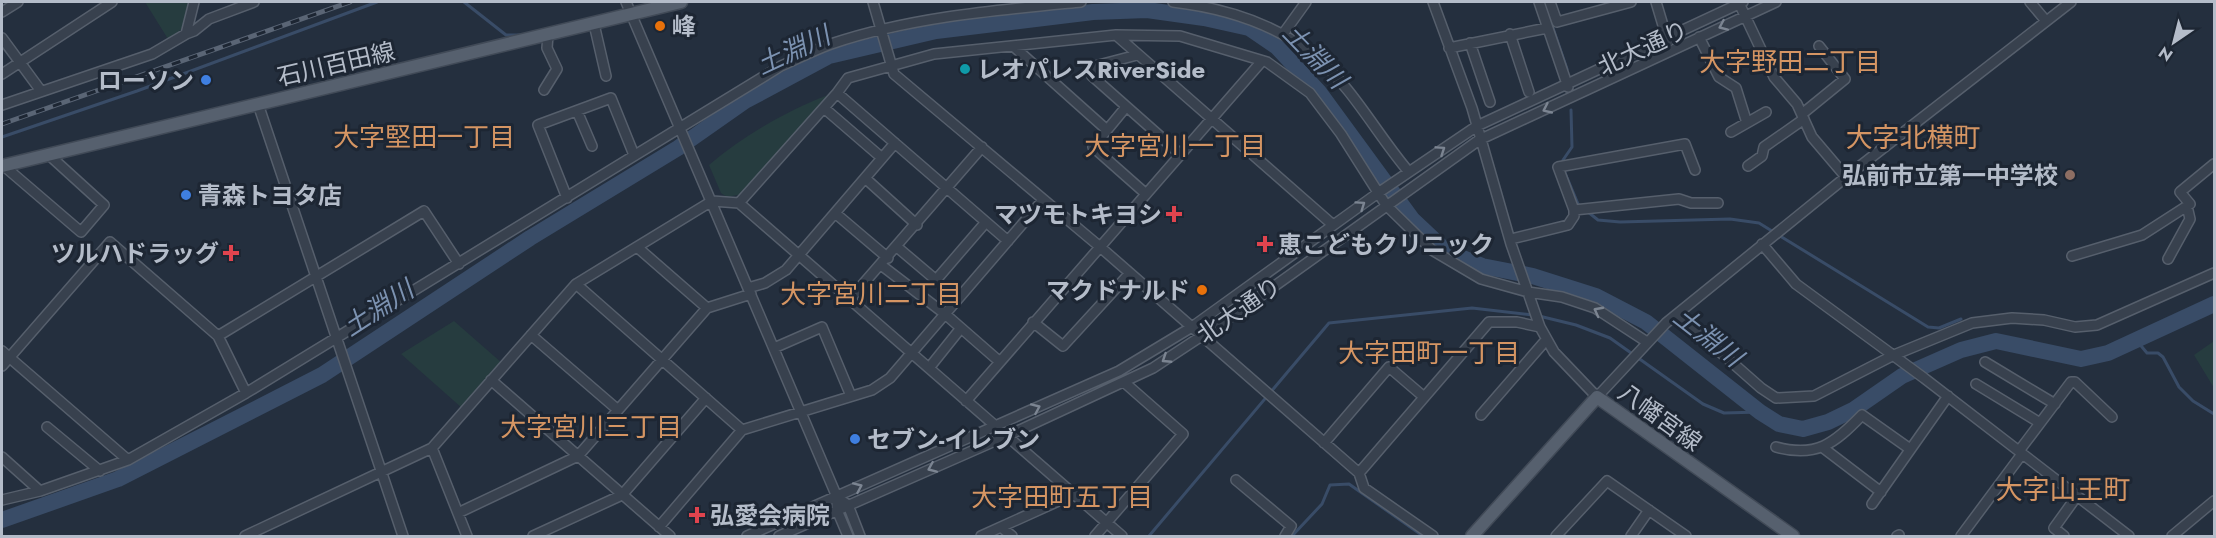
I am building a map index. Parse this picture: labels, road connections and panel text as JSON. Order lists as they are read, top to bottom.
{
  "streets": {
    "main road": ["石川百田線", "八幡宮線"],
    "street": ["北大通り"]
  },
  "districts": [
    "大字野田二丁目",
    "大字堅田一丁目",
    "大字北横町",
    "大字宮川一丁目",
    "大字宮川二丁目",
    "大字田町一丁目",
    "大字宮川三丁目",
    "大字山王町",
    "大字田町五丁目"
  ],
  "water": ["土淵川"],
  "places": {
    "other": [
      "峰",
      "レオパレスRiverSide",
      "ローソン",
      "弘前市立第一中学校",
      "青森トヨタ店",
      "マクドナルド",
      "セブン-イレブン"
    ],
    "health": [
      "マツモトキヨシ",
      "恵こどもクリニック",
      "ツルハドラッグ",
      "弘愛会病院"
    ]
  },
  "north": "bottom left"
}
